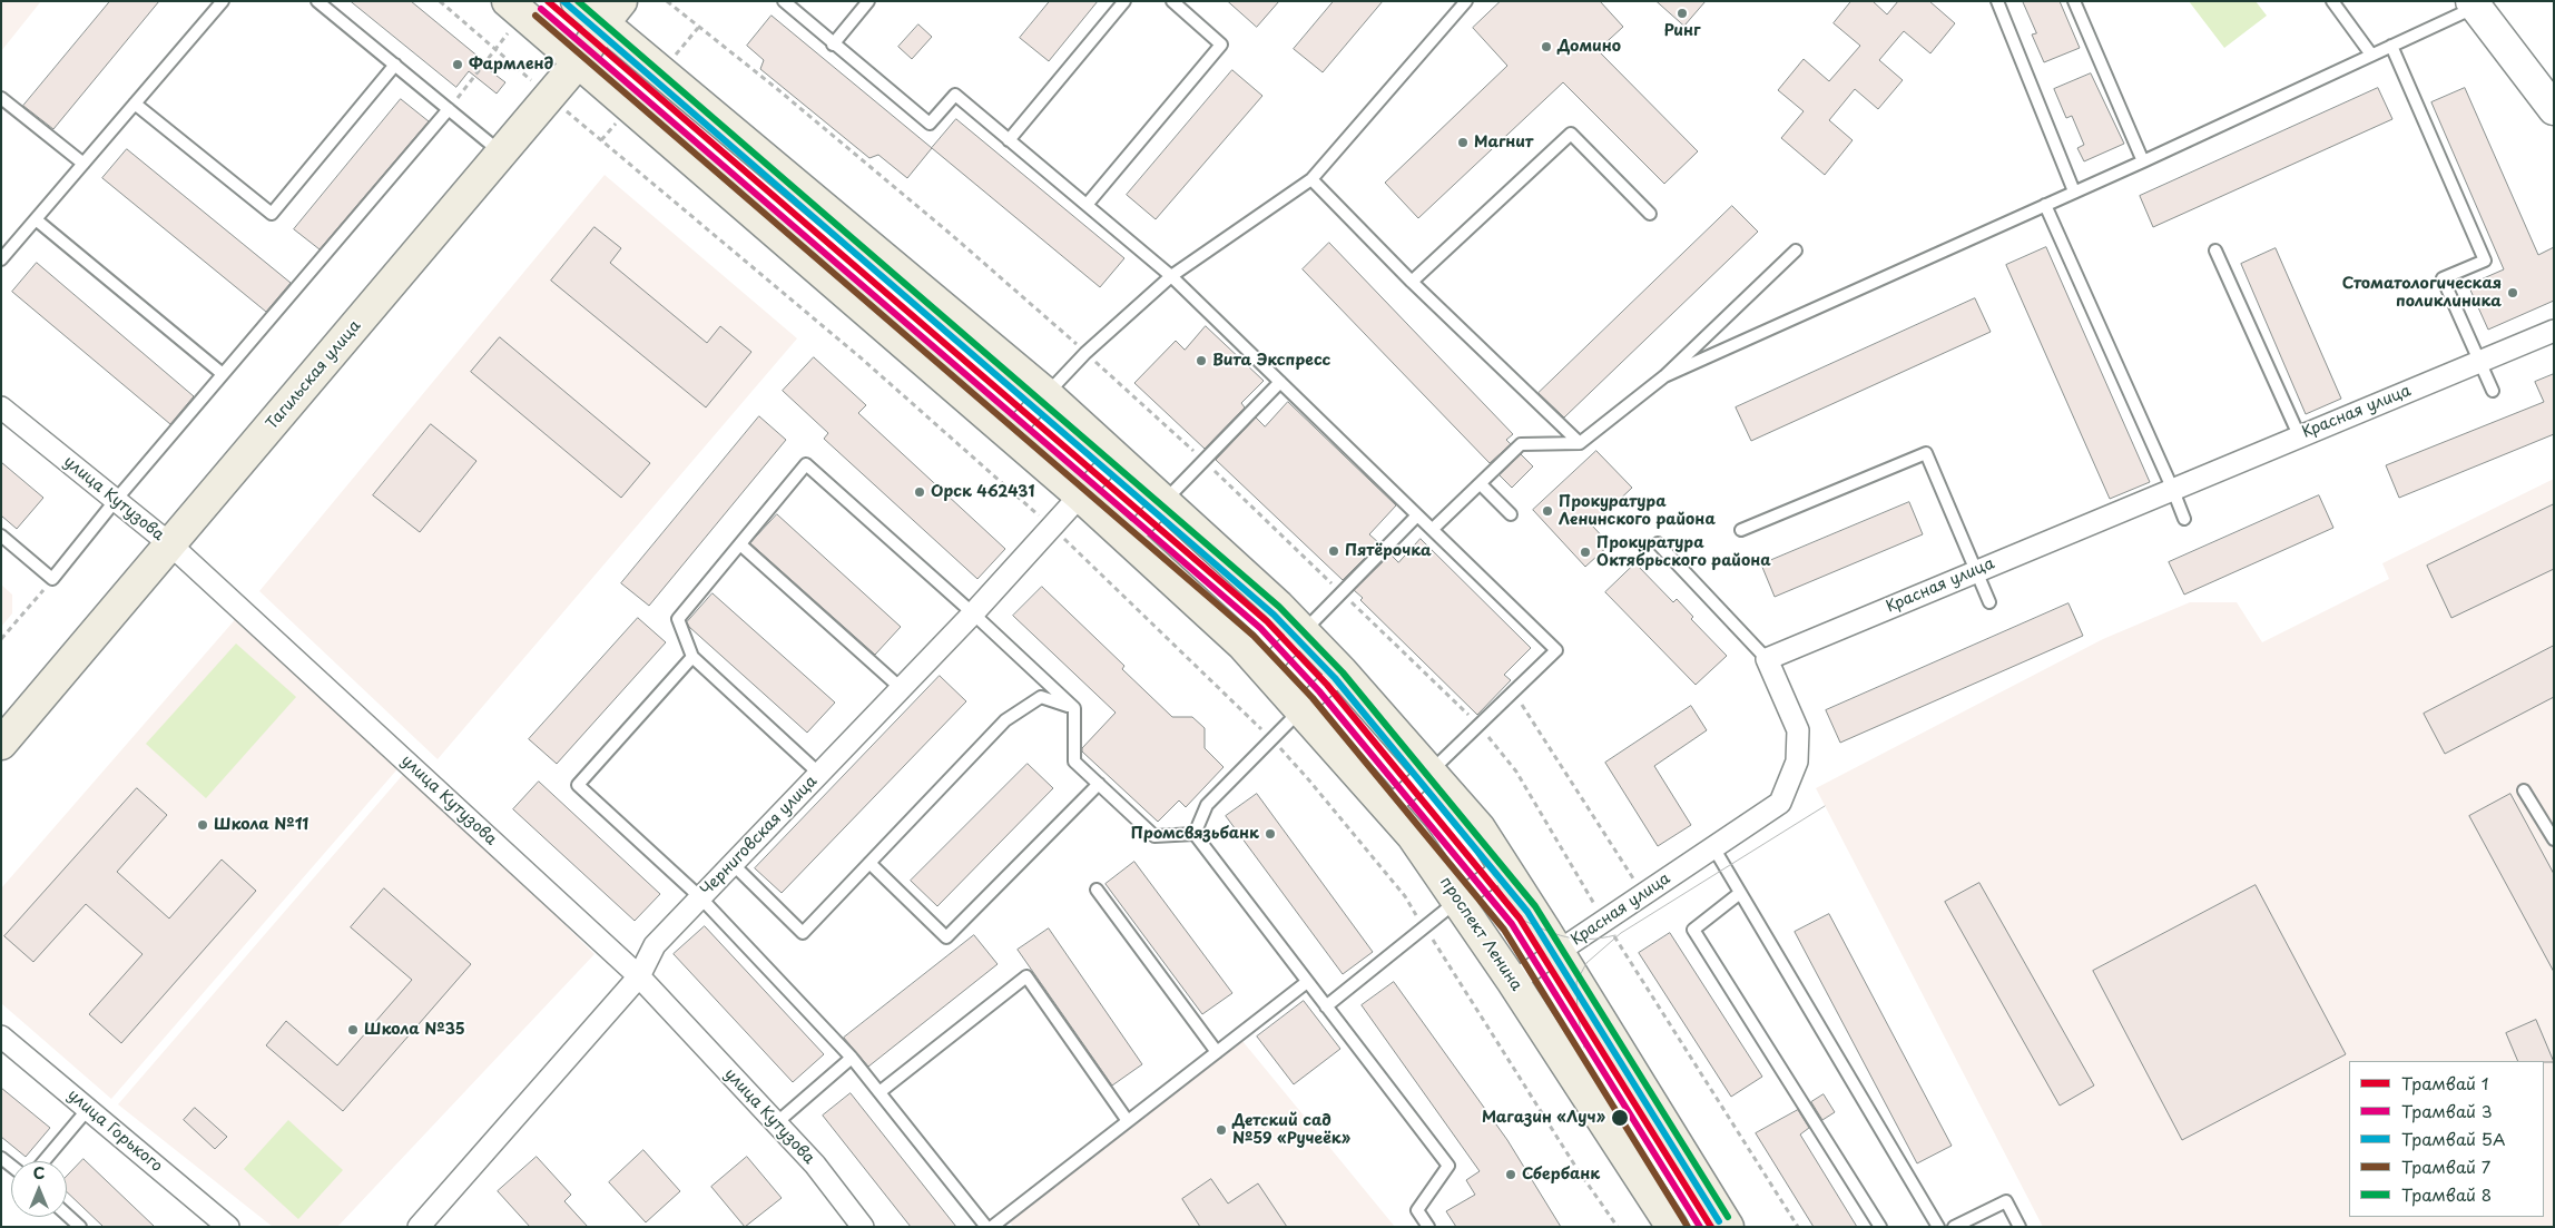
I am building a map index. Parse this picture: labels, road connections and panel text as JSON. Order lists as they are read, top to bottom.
{
  "streets": {
    "main road": ["Тагильская улица", "проспект Ленина"],
    "street": [
      "Красная улица",
      "улица Кутузова",
      "Черниговская улица",
      "улица Горького"
    ]
  },
  "crossings": [
    ["Тагильская улица", "улица Кутузова"],
    ["Тагильская улица", "проспект Ленина"],
    ["Красная улица", "проспект Ленина"],
    ["улица Кутузова", "Черниговская улица"],
    ["Черниговская улица", "проспект Ленина"]
  ],
  "places": [
    "Ринг",
    "Домино",
    "Фармленд",
    "Магнит",
    "Стоматологическая поликлиника",
    "Вита Экспресс",
    "Орск 462431",
    "Прокуратура Ленинского района",
    "Пятёрочка",
    "Прокуратура Октябрьского района",
    "Школа №11",
    "Промсвязьбанк",
    "Школа №35",
    "Магазин «Луч»",
    "Детский сад №59 «Ручеёк»",
    "Сбербанк"
  ],
  "lines": [
    "tram line 1",
    "tram line 5А",
    "tram line 8",
    "tram line 3",
    "tram line 7"
  ],
  "legend": [
    "Трамвай 1",
    "Трамвай 3",
    "Трамвай 5А",
    "Трамвай 7",
    "Трамвай 8"
  ],
  "north": "top"
}
